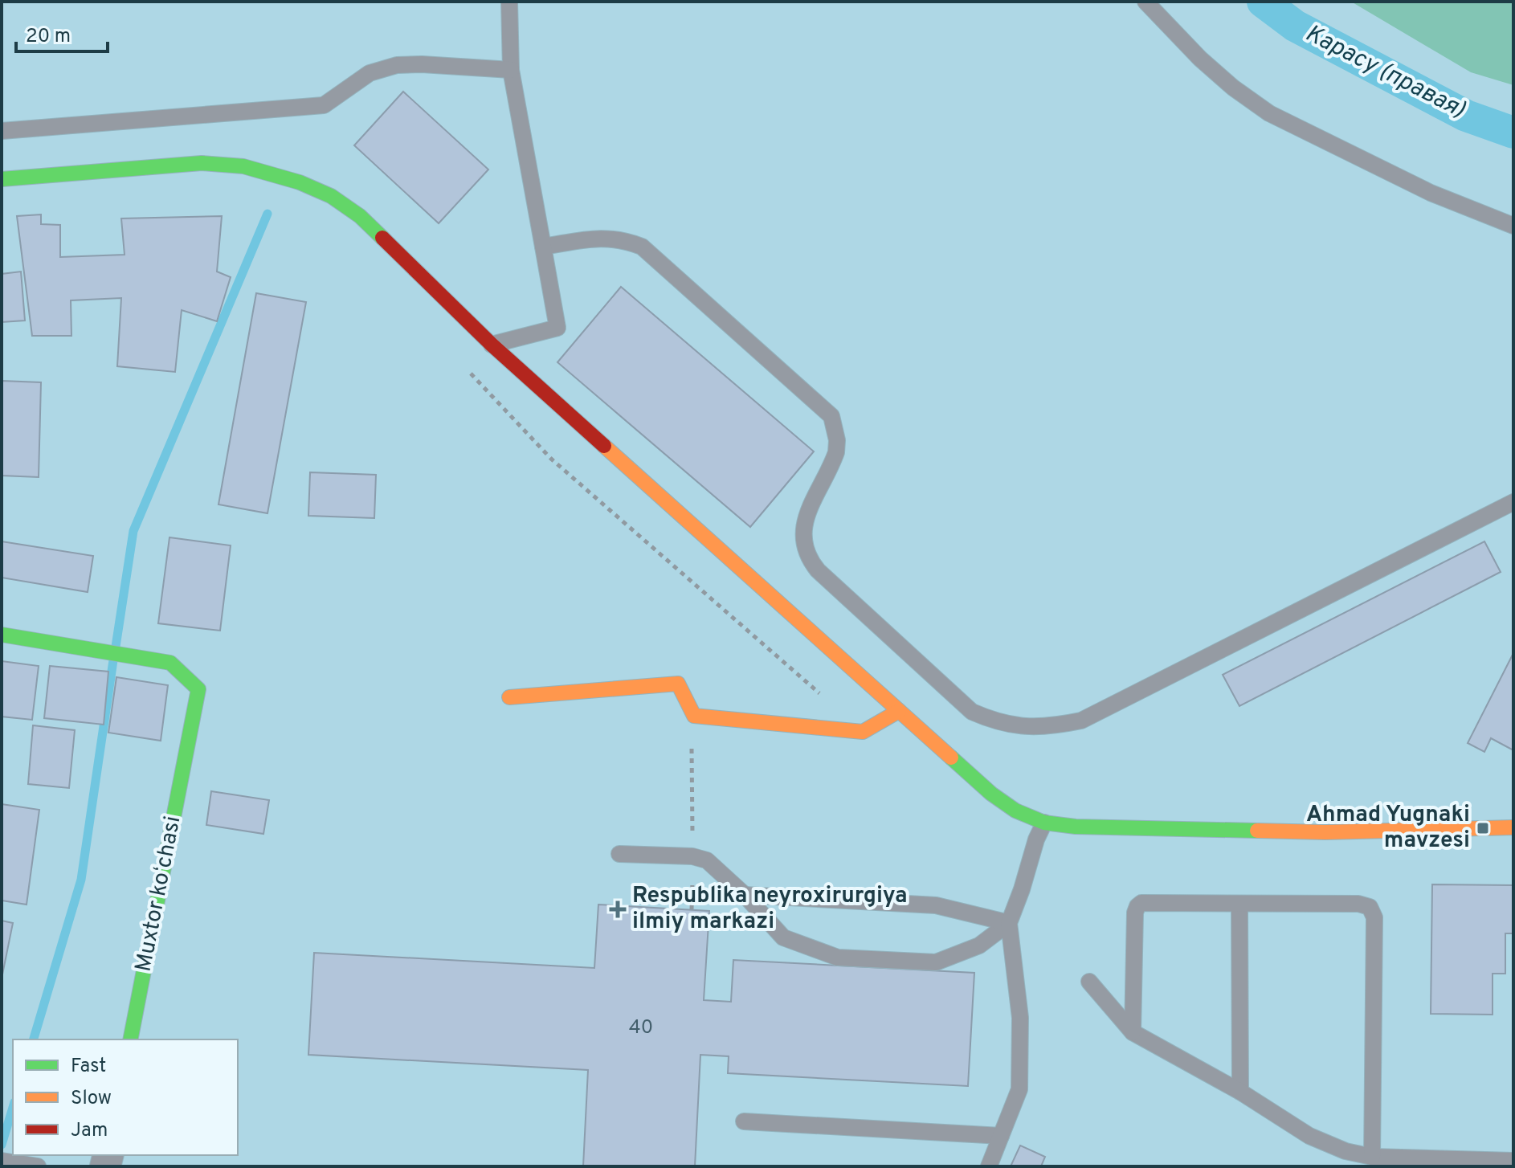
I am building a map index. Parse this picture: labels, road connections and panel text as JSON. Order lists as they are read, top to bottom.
{
  "streets": {
    "street": ["Muxtor koʻchasi"]
  },
  "water": ["Карасу (правая)"],
  "places": {
    "transit": ["Ahmad Yugnaki mavzesi"],
    "health": ["Respublika neyroxirurgiya ilmiy markazi"]
  },
  "house_numbers": ["40"],
  "legend": ["Fast", "Slow", "Jam"],
  "scale_bar": "20 m"
}
